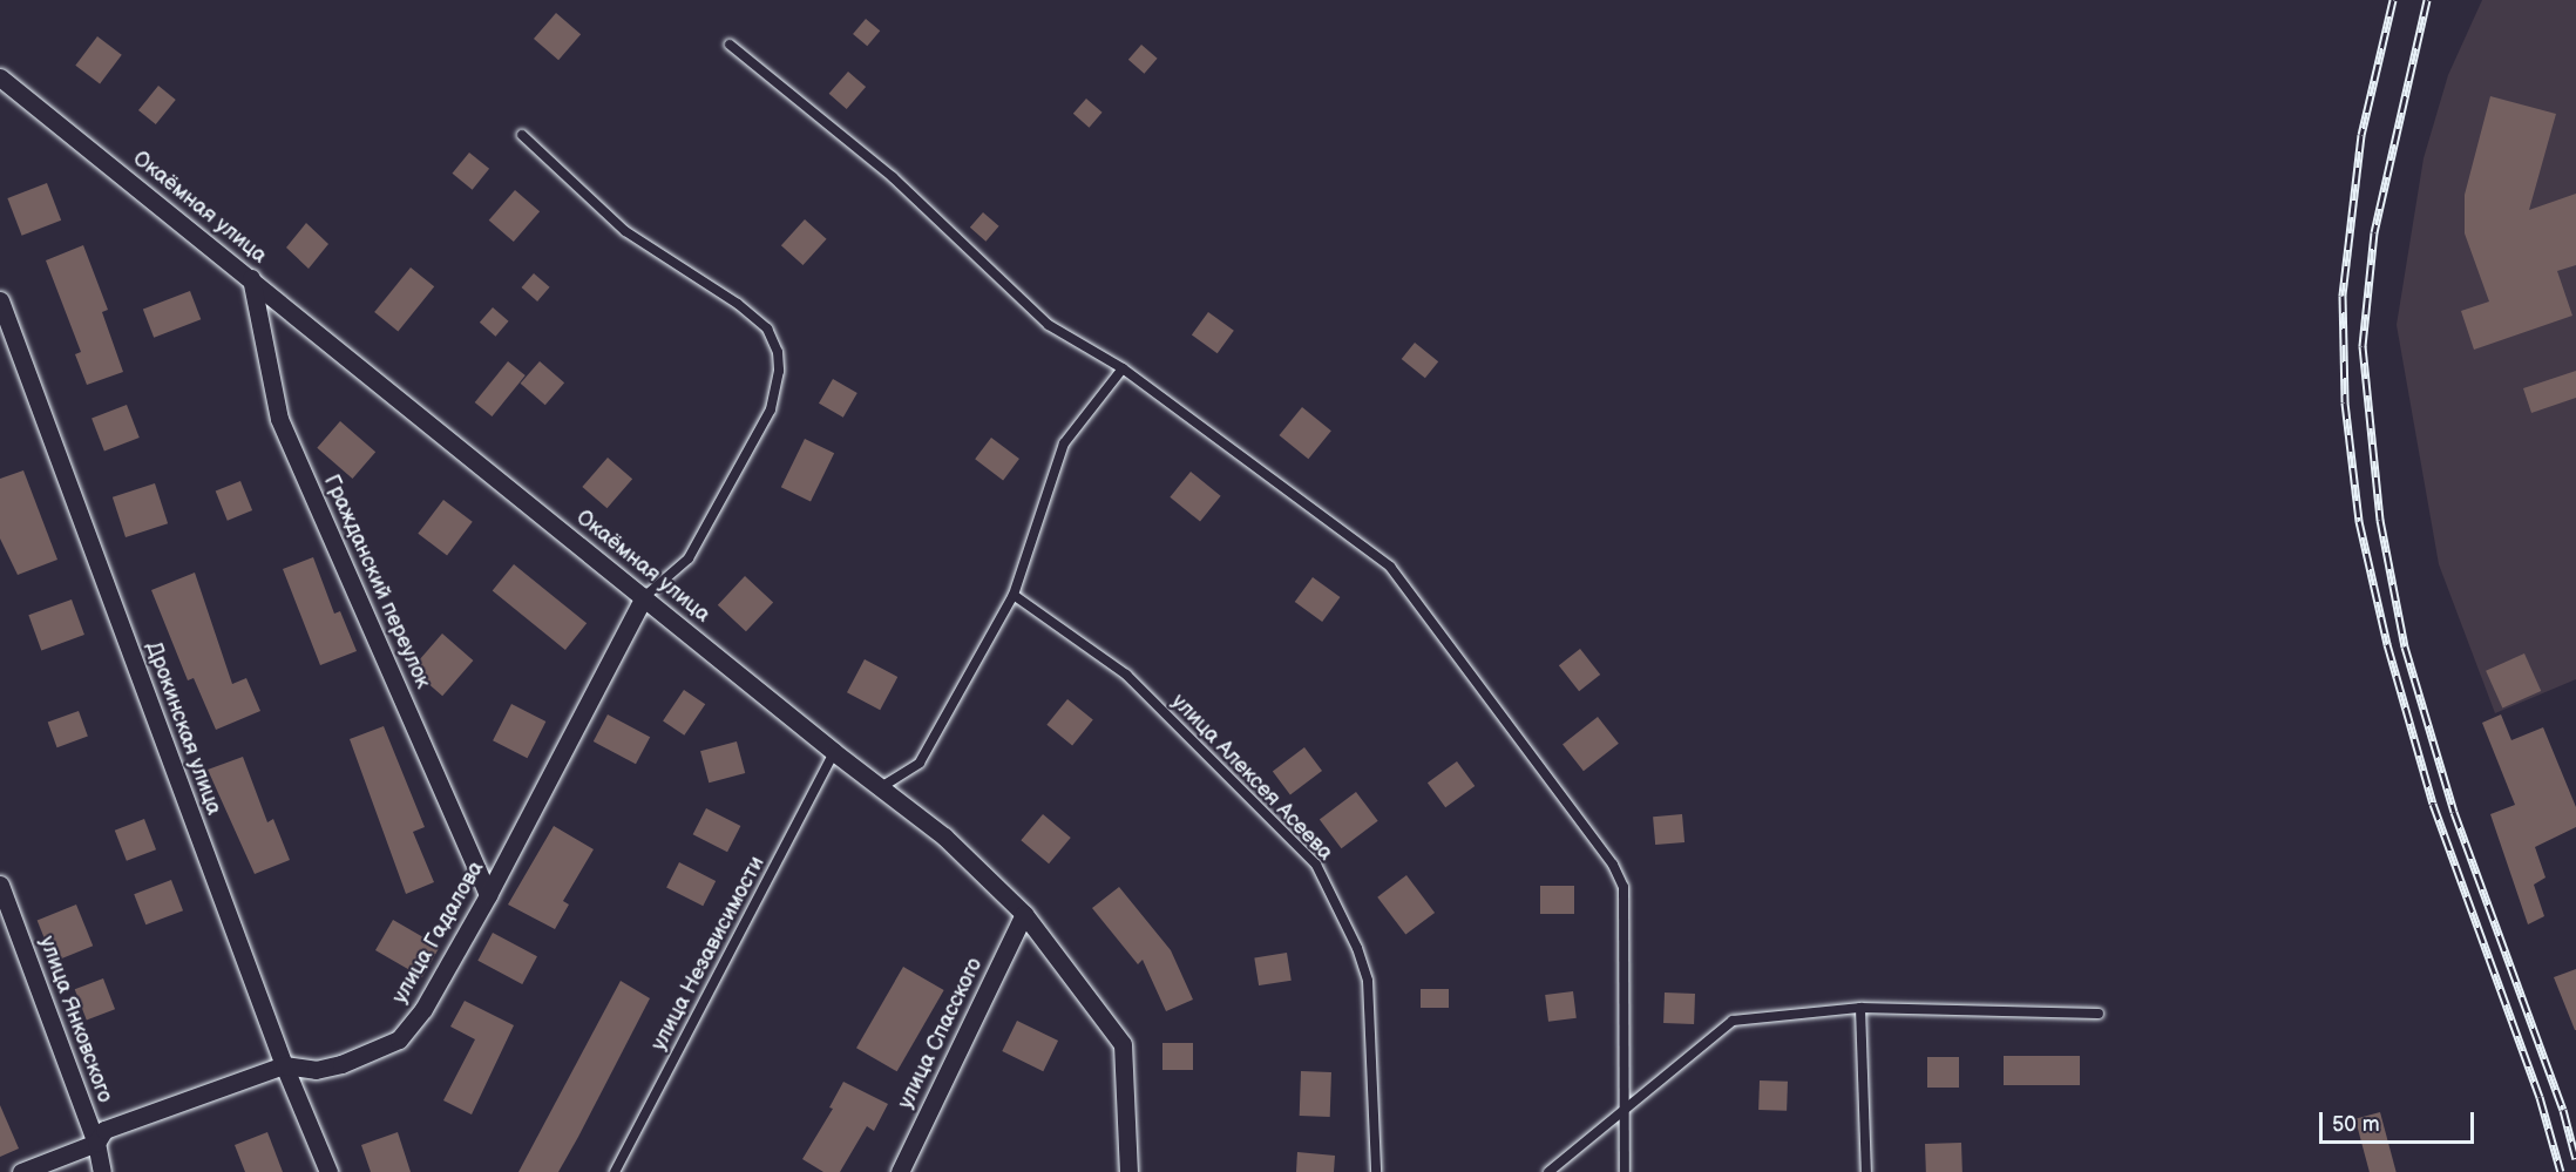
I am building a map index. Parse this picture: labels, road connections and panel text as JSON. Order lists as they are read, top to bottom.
{
  "streets": {
    "street": [
      "Окаёмная улица",
      "Гражданский переулок",
      "Дрокинская улица",
      "улица Гадалова",
      "улица Янковского",
      "улица Спасского"
    ],
    "lane": ["улица Алексея Асеева", "улица Независимости"]
  },
  "crossings": [
    ["Окаёмная улица", "Гражданский переулок"],
    ["Окаёмная улица", "улица Гадалова"],
    ["Окаёмная улица", "улица Независимости"],
    ["Окаёмная улица", "улица Спасского"],
    ["Гражданский переулок", "улица Гадалова"],
    ["Дрокинская улица", "улица Гадалова"],
    ["улица Гадалова", "улица Янковского"]
  ],
  "scale_bar": "50 m"
}
